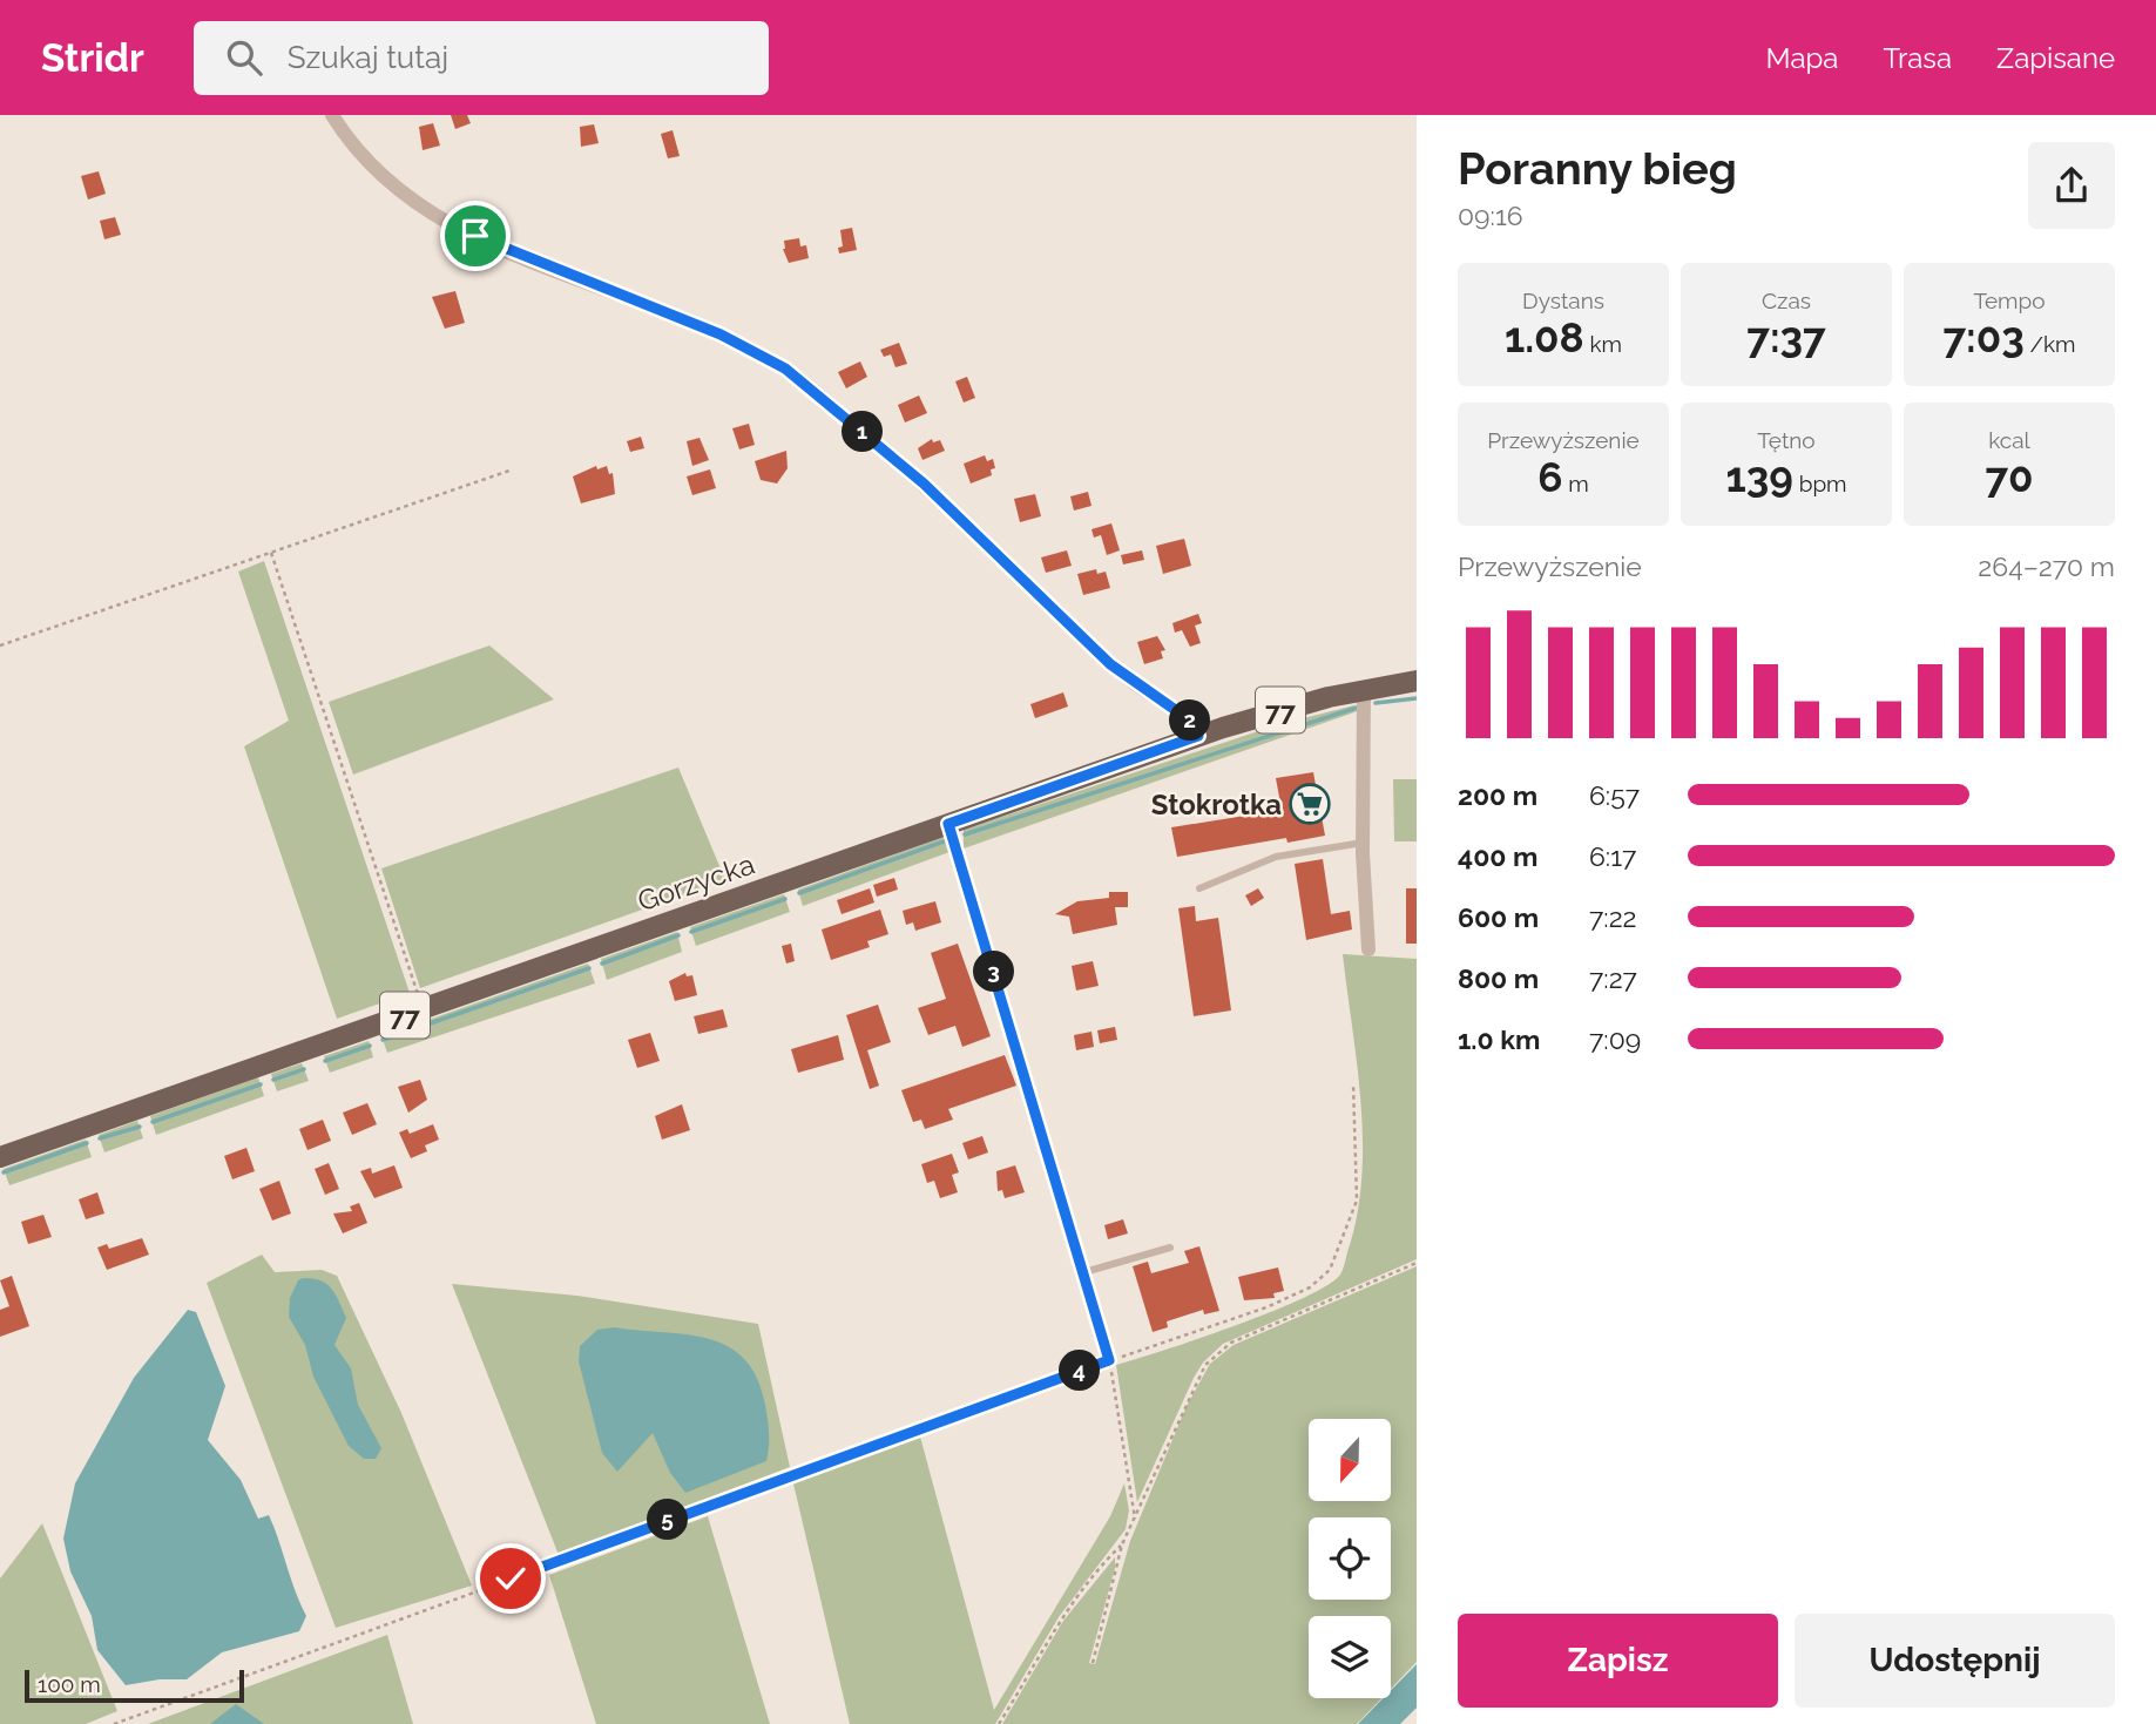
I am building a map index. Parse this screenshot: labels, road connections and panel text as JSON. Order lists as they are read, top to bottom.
{
  "streets": {
    "main road": ["77", "Gorzycka"]
  },
  "places": {
    "supermarket": ["Stokrotka"]
  },
  "scale_bar": "100 m",
  "north": "bottom",
  "page": {
    "header": "Stridr",
    "search": "Szukaj tutaj",
    "nav": ["Mapa", "Trasa", "Zapisane"],
    "heading": ["Poranny bieg", "09:16"],
    "stats": [
      ["Dystans", "1.08 km"],
      ["Czas", "7:37"],
      ["Tempo", "7:03 /km"],
      ["Przewyższenie", "6 m"],
      ["Tętno", "139 bpm"],
      ["kcal", "70"]
    ],
    "pins": [
      "1",
      "2",
      "3",
      "4",
      "5"
    ],
    "chart": ["Przewyższenie", "264–270 m"],
    "list": [
      {
        "name": "200 m",
        "note": "6:57"
      },
      {
        "name": "400 m",
        "note": "6:17"
      },
      {
        "name": "600 m",
        "note": "7:22"
      },
      {
        "name": "800 m",
        "note": "7:27"
      },
      {
        "name": "1.0 km",
        "note": "7:09"
      }
    ],
    "buttons": ["Zapisz", "Udostępnij"],
    "scale": "100 m"
  }
}
